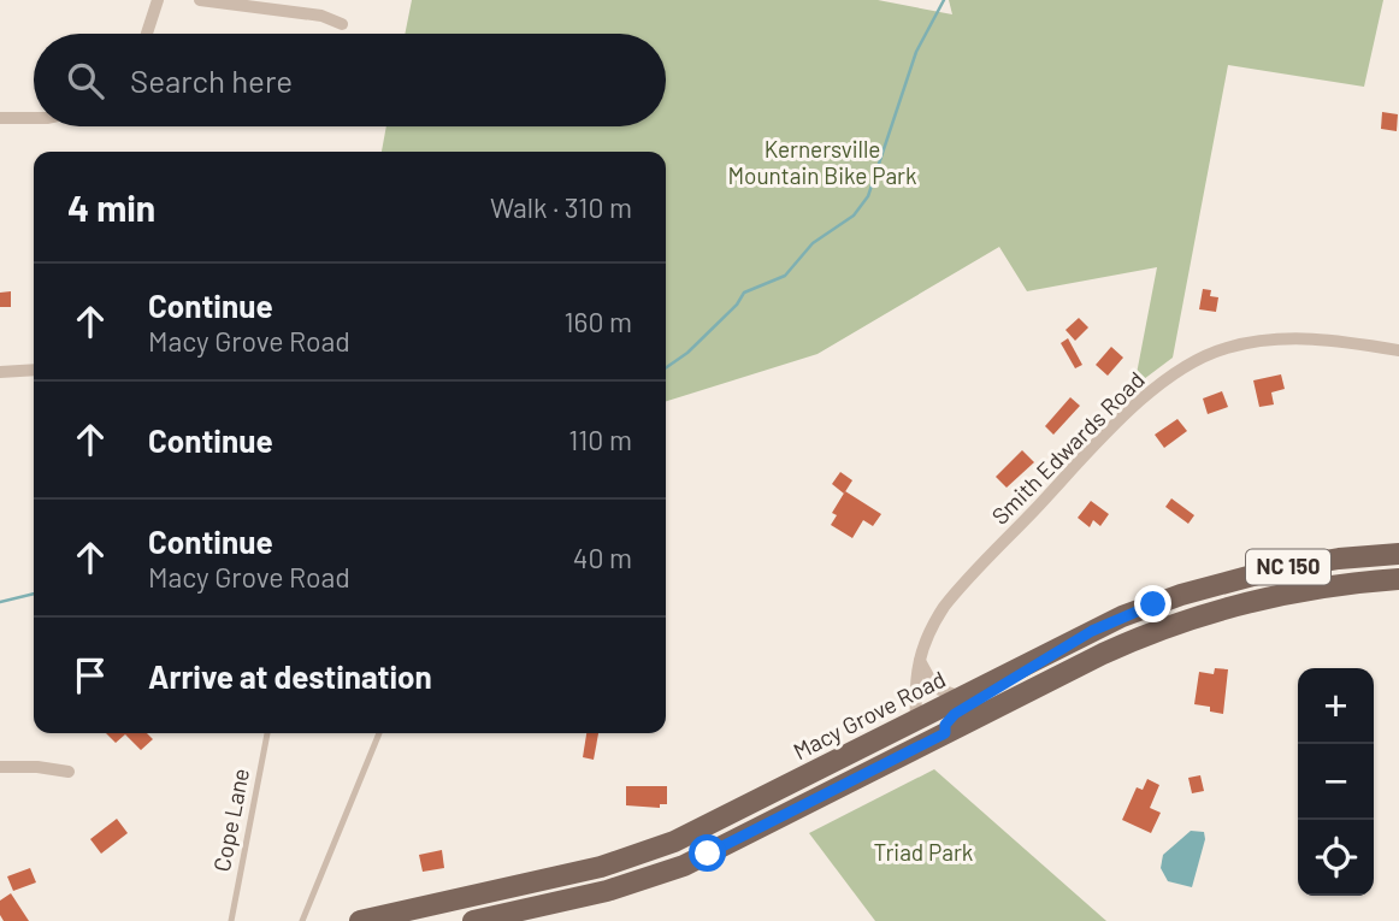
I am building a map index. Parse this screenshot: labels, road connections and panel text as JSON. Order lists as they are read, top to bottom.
{
  "streets": {
    "main road": ["NC 150", "Macy Grove Road"],
    "street": ["Smith Edwards Road"],
    "lane": ["Cope Lane"]
  },
  "crossings": [
    ["Smith Edwards Road", "Macy Grove Road"]
  ],
  "parks": ["Kernersville Mountain Bike Park", "Triad Park"],
  "page": {
    "search": "Search here",
    "heading": ["4 min", "Walk · 310 m"],
    "list": [
      ["Continue", "Macy Grove Road", "160 m"],
      ["Continue", "110 m"],
      ["Continue", "Macy Grove Road", "40 m"],
      "Arrive at destination"
    ],
    "map_buttons": ["+", "−"]
  }
}
